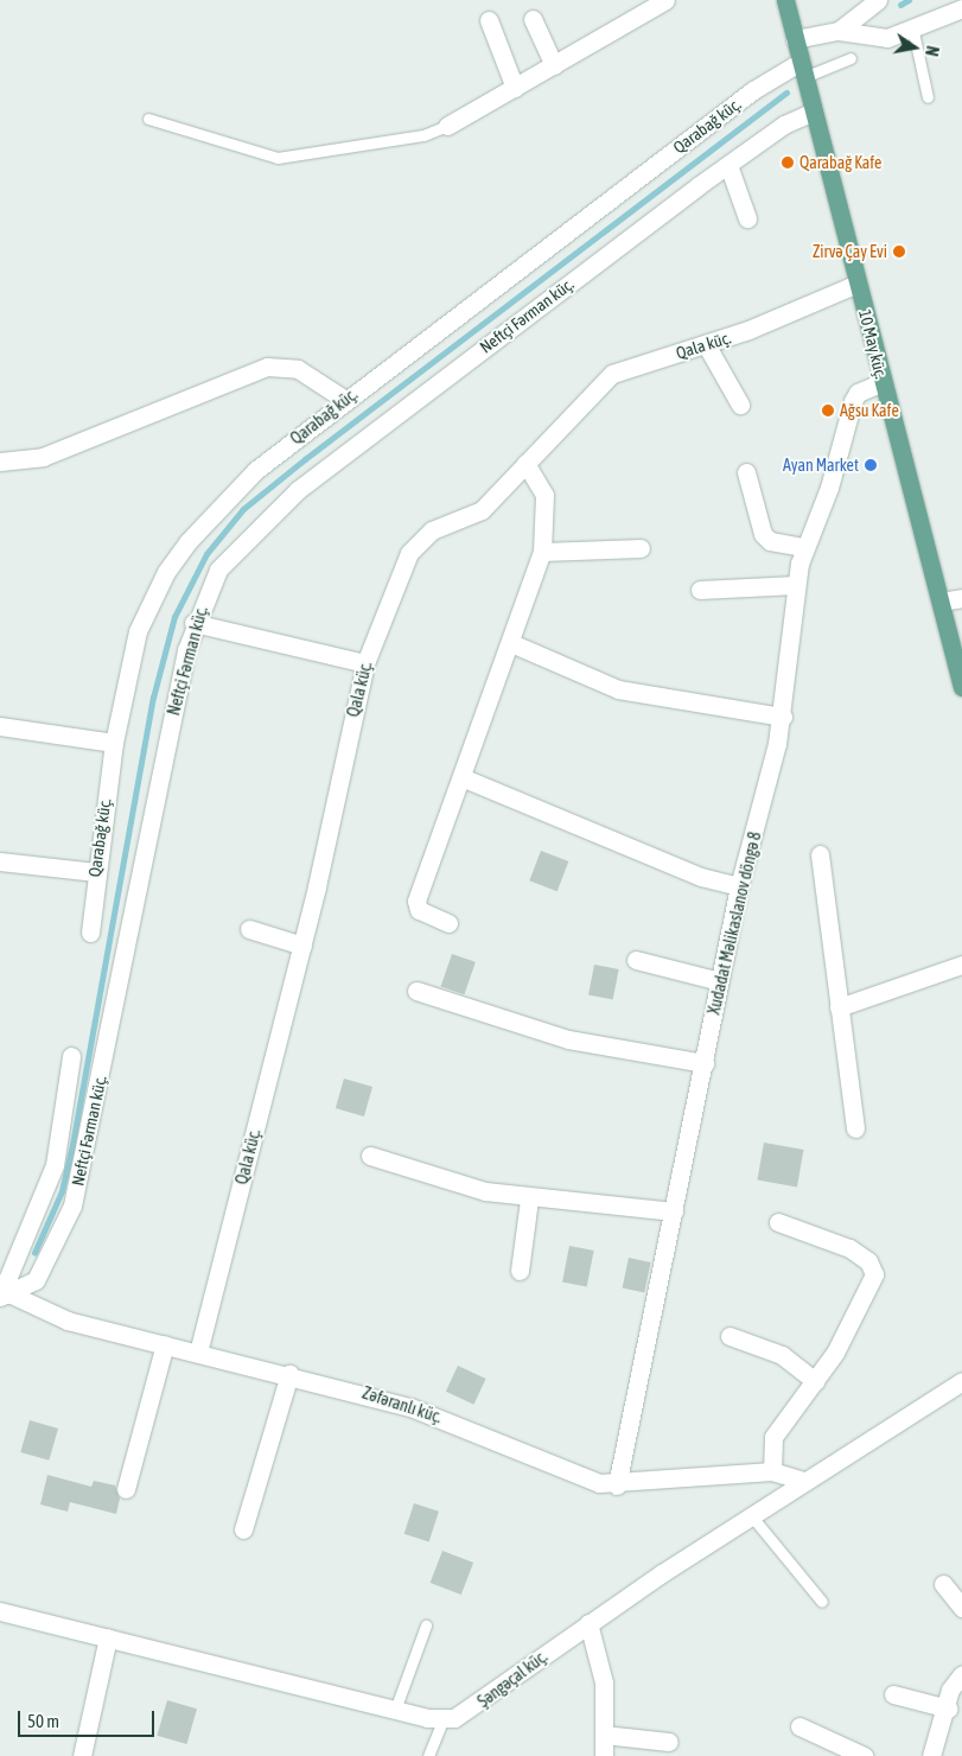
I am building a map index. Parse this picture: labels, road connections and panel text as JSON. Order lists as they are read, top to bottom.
{
  "streets": {
    "main road": ["10 May küç."],
    "street": [
      "Qarabağ küç.",
      "Neftçi Fərman küç.",
      "Qala küç.",
      "Xudadat Məlikaslanov döngə 8",
      "Zəfəranlı küç.",
      "Şəngəçal küç."
    ]
  },
  "crossings": [
    ["Qarabağ küç.", "10 May küç."],
    ["Neftçi Fərman küç.", "10 May küç."],
    ["Neftçi Fərman küç.", "Zəfəranlı küç."],
    ["10 May küç.", "Qala küç."],
    ["10 May küç.", "Xudadat Məlikaslanov döngə 8"],
    ["Qala küç.", "Zəfəranlı küç."],
    ["Xudadat Məlikaslanov döngə 8", "Zəfəranlı küç."],
    ["Zəfəranlı küç.", "Şəngəçal küç."]
  ],
  "places": [
    "Qarabağ Kafe",
    "Zirvə Çay Evi",
    "Ağsu Kafe",
    "Ayan Market"
  ],
  "scale_bar": "50 m",
  "north": "right"
}
